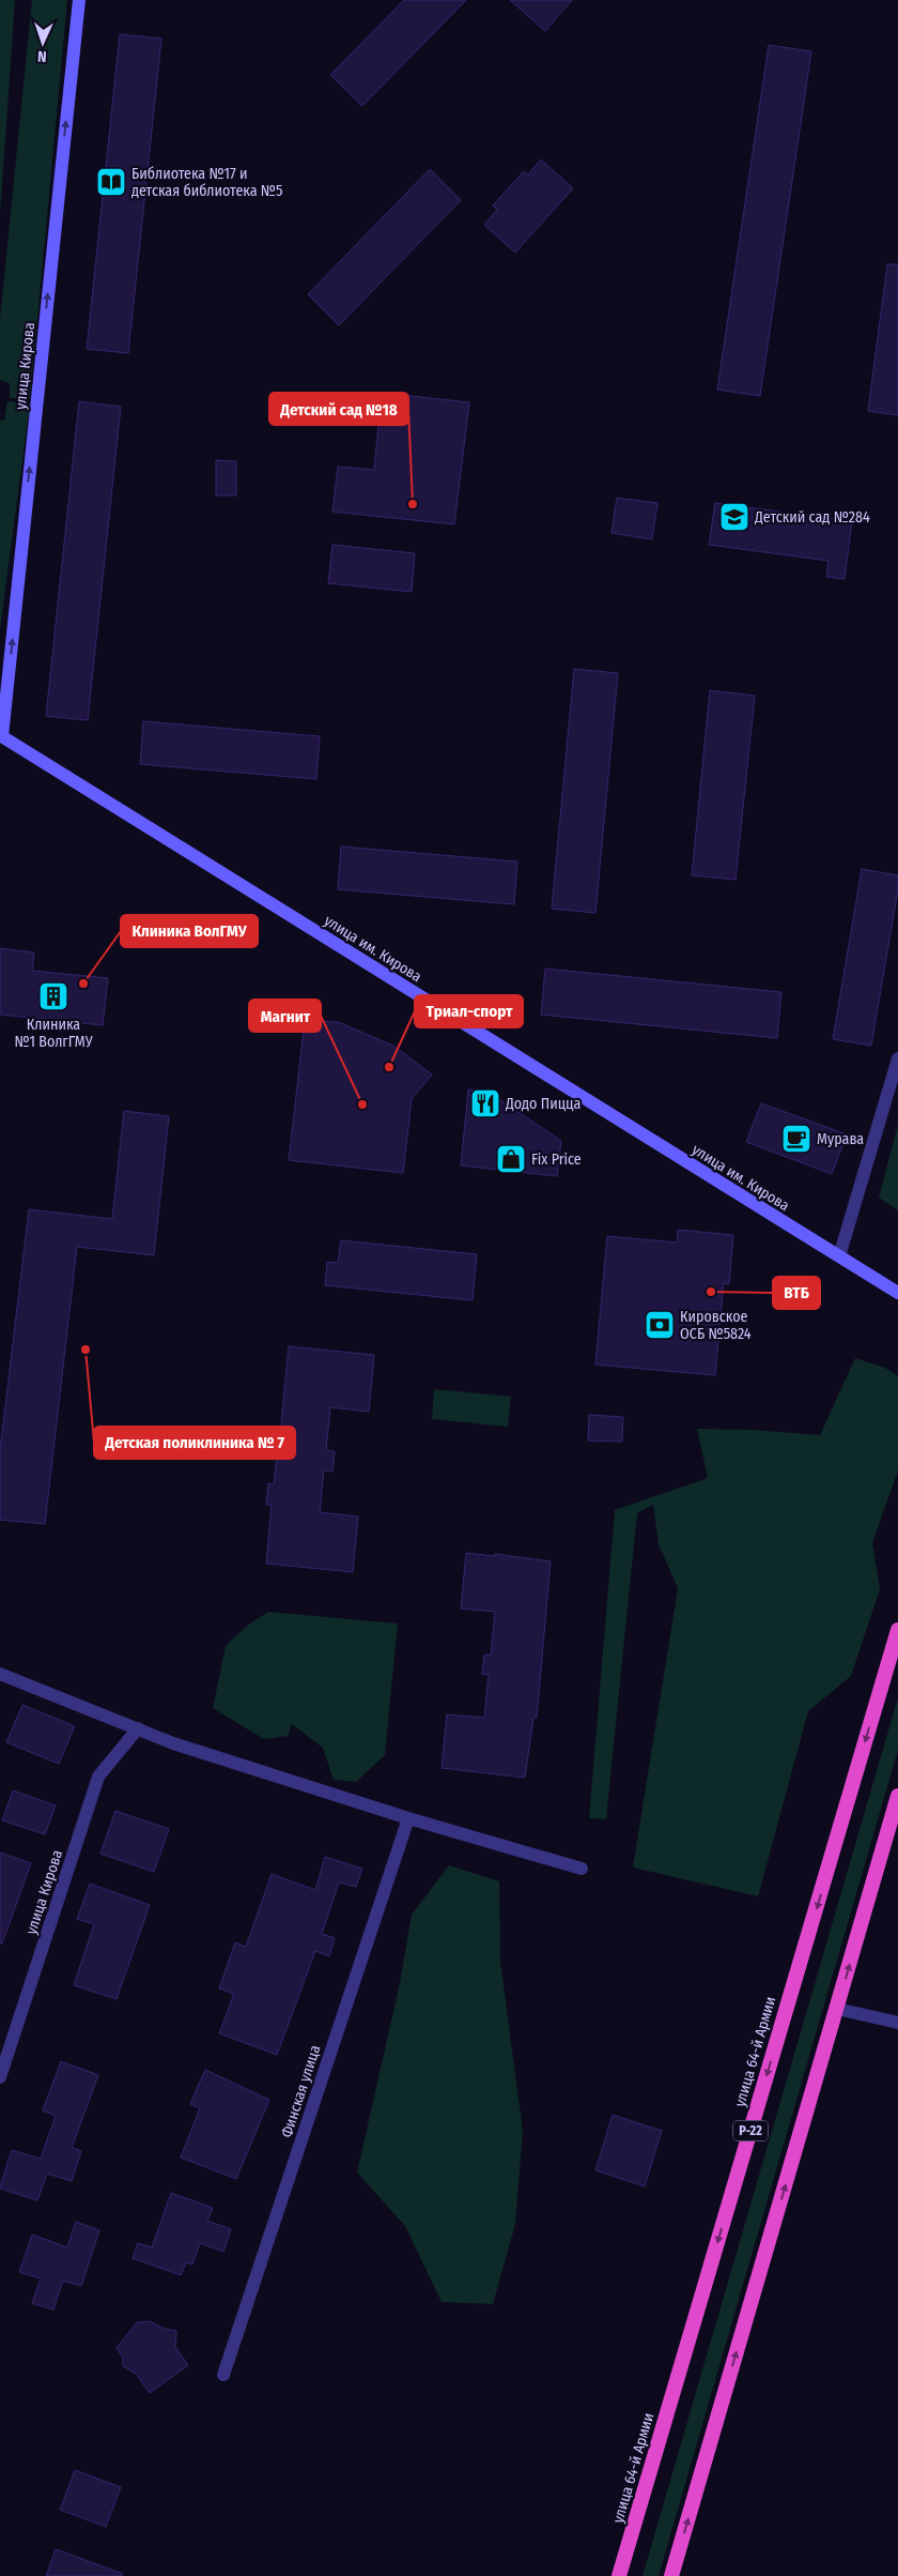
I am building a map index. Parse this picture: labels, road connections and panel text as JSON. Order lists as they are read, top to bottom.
{
  "streets": {
    "highway": ["улица 64-й Армии", "Р-22"],
    "main road": ["улица Кирова", "улица им. Кирова"],
    "street": ["Финская улица"]
  },
  "crossings": [
    ["улица Кирова", "улица им. Кирова"]
  ],
  "one_way": ["улица Кирова"],
  "places": {
    "library": ["Библиотека №17 и детская библиотека №5"],
    "other": [
      "Детский сад №18",
      "Клиника ВолГМУ",
      "Триал-спорт",
      "Магнит",
      "ВТБ",
      "Детская поликлиника № 7"
    ],
    "school or university": ["Детский сад №284"],
    "building": ["Клиника №1 ВолгГМУ"],
    "restaurant": ["Додо Пицца"],
    "cafe": ["Мурава"],
    "shop": ["Fix Price"],
    "bank": ["Кировское ОСБ №5824"]
  },
  "north": "bottom"
}
